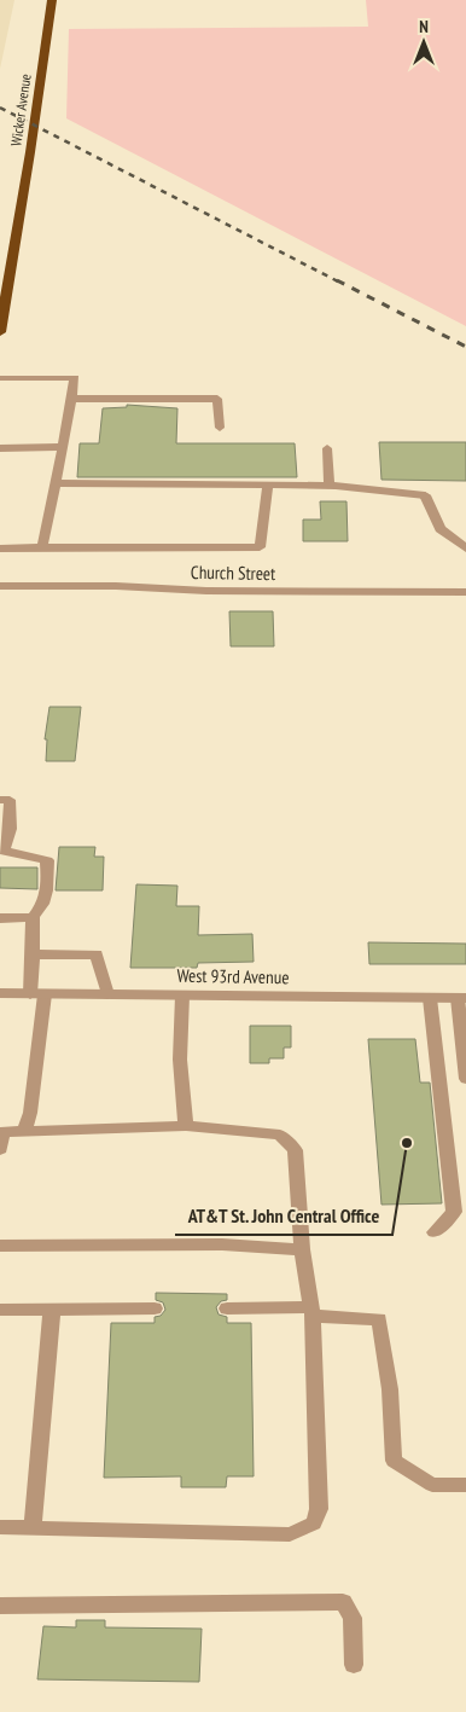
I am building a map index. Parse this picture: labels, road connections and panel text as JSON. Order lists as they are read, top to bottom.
{
  "streets": {
    "highway": ["Wicker Avenue"],
    "street": ["Church Street", "West 93rd Avenue"]
  },
  "places": ["AT&T St. John Central Office"],
  "north": "top"
}
